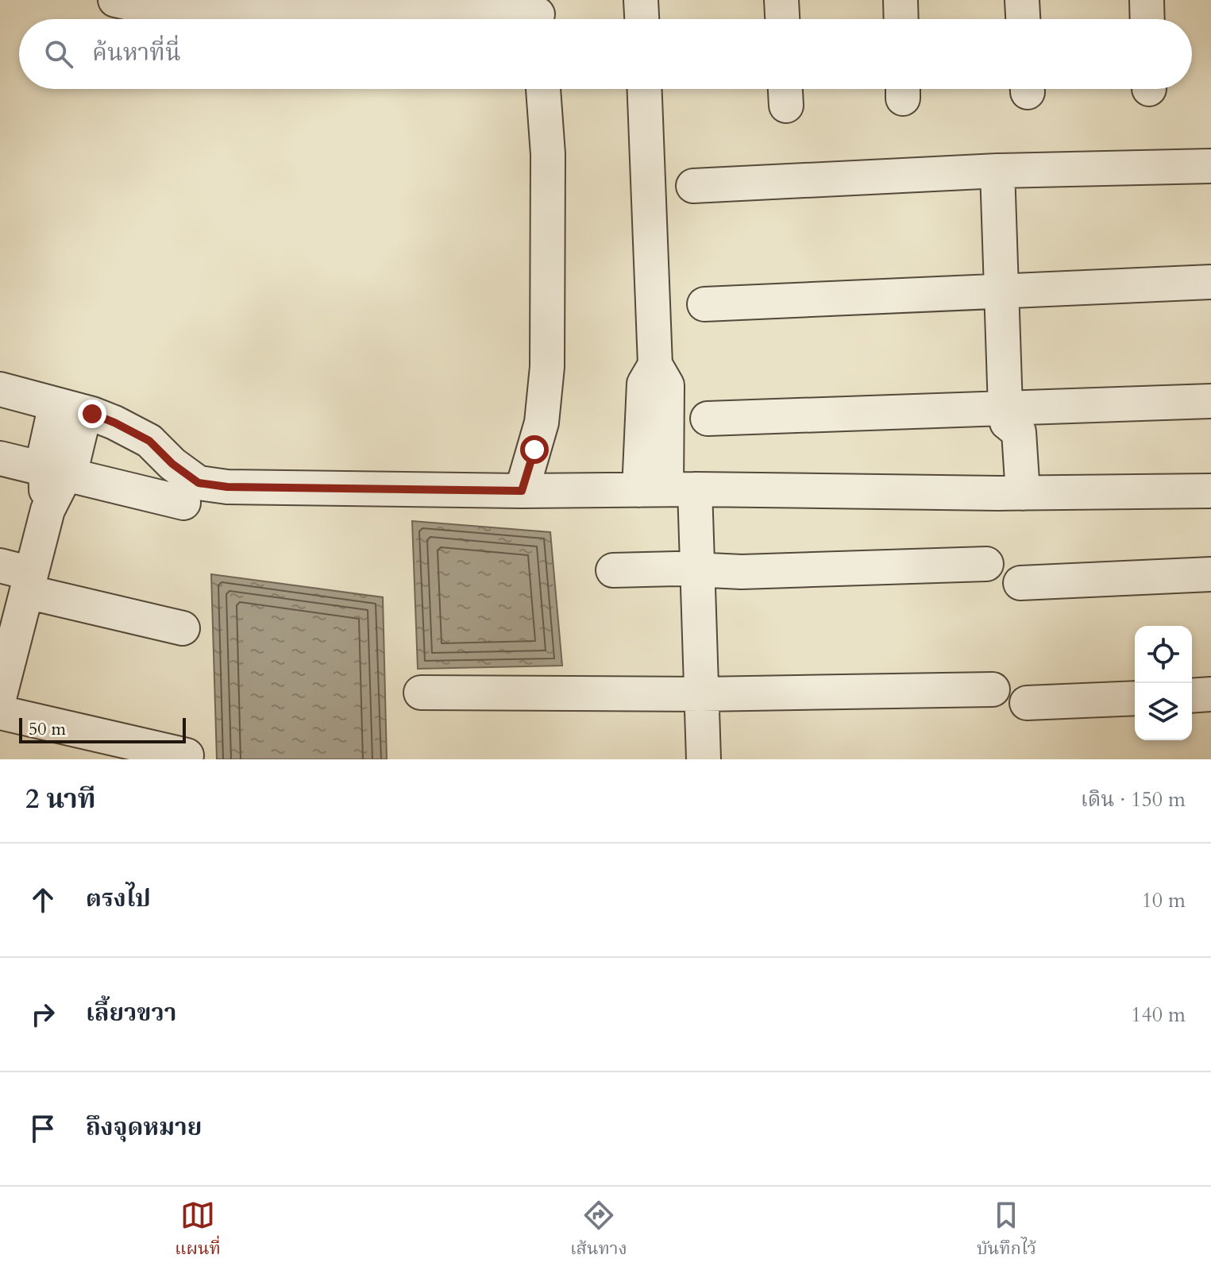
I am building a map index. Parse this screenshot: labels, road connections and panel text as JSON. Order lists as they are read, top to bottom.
{
  "scale_bar": "50 m",
  "page": {
    "search": "ค้นหาที่นี่",
    "scale": "50 m",
    "heading": ["2 นาที", "เดิน · 150 m"],
    "list": [
      ["ตรงไป", "10 m"],
      ["เลี้ยวขวา", "140 m"],
      "ถึงจุดหมาย"
    ],
    "nav": ["แผนที่", "เส้นทาง", "บันทึกไว้"]
  }
}
